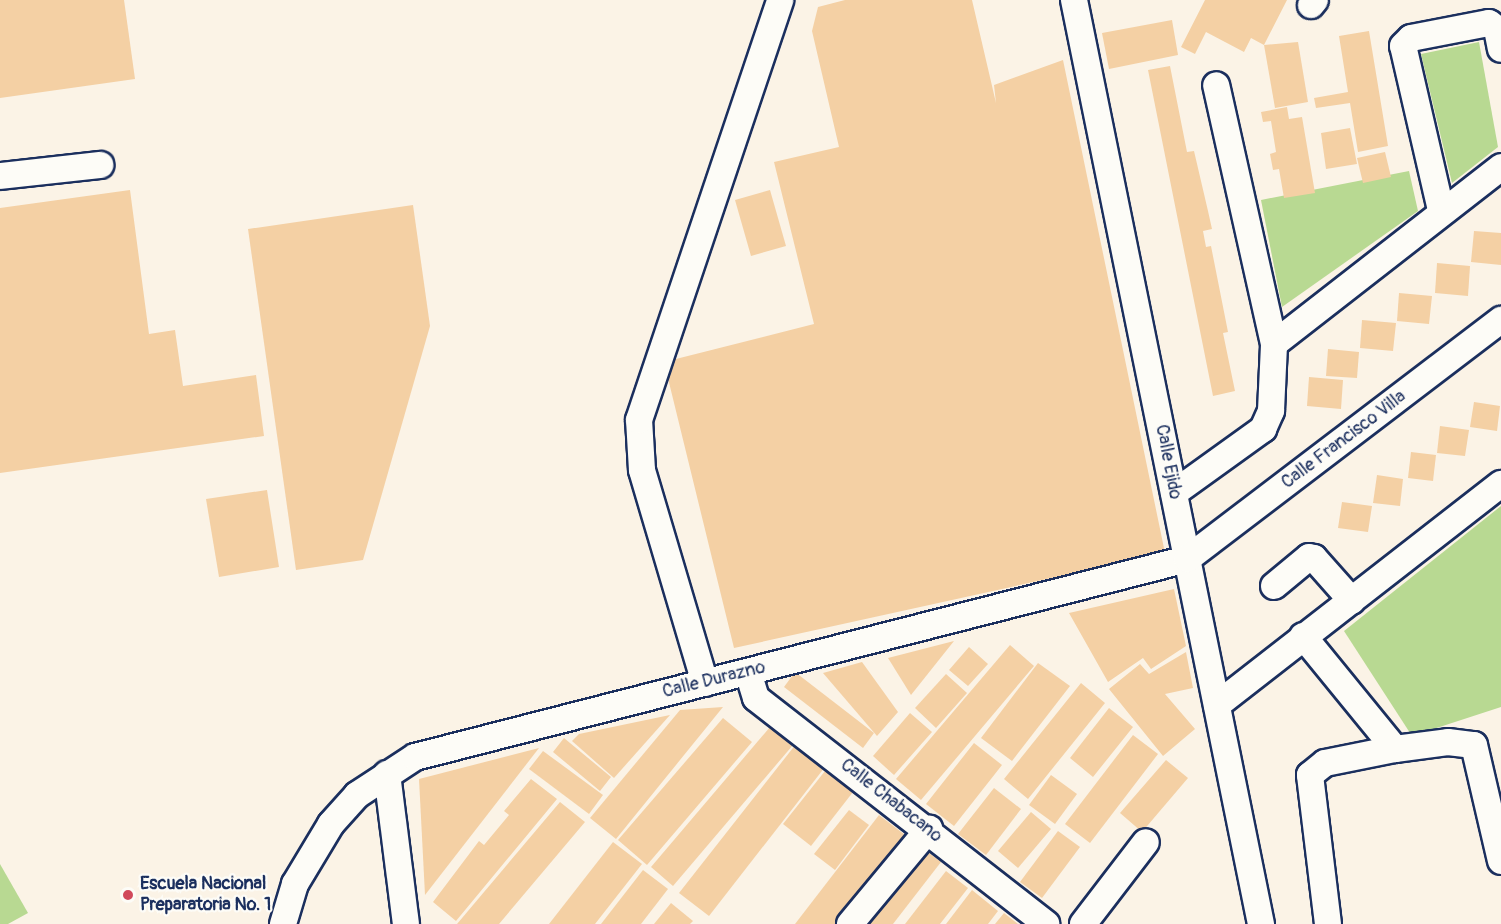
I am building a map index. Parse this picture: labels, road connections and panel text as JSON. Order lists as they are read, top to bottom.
{
  "streets": {
    "street": [
      "Calle Francisco Villa",
      "Calle Ejido",
      "Calle Durazno",
      "Calle Chabacano"
    ]
  },
  "crossings": [
    ["Calle Francisco Villa", "Calle Ejido"],
    ["Calle Francisco Villa", "Calle Durazno"],
    ["Calle Ejido", "Calle Durazno"],
    ["Calle Durazno", "Calle Chabacano"]
  ],
  "places": ["Escuela Nacional Preparatoria No. 1"]
}
